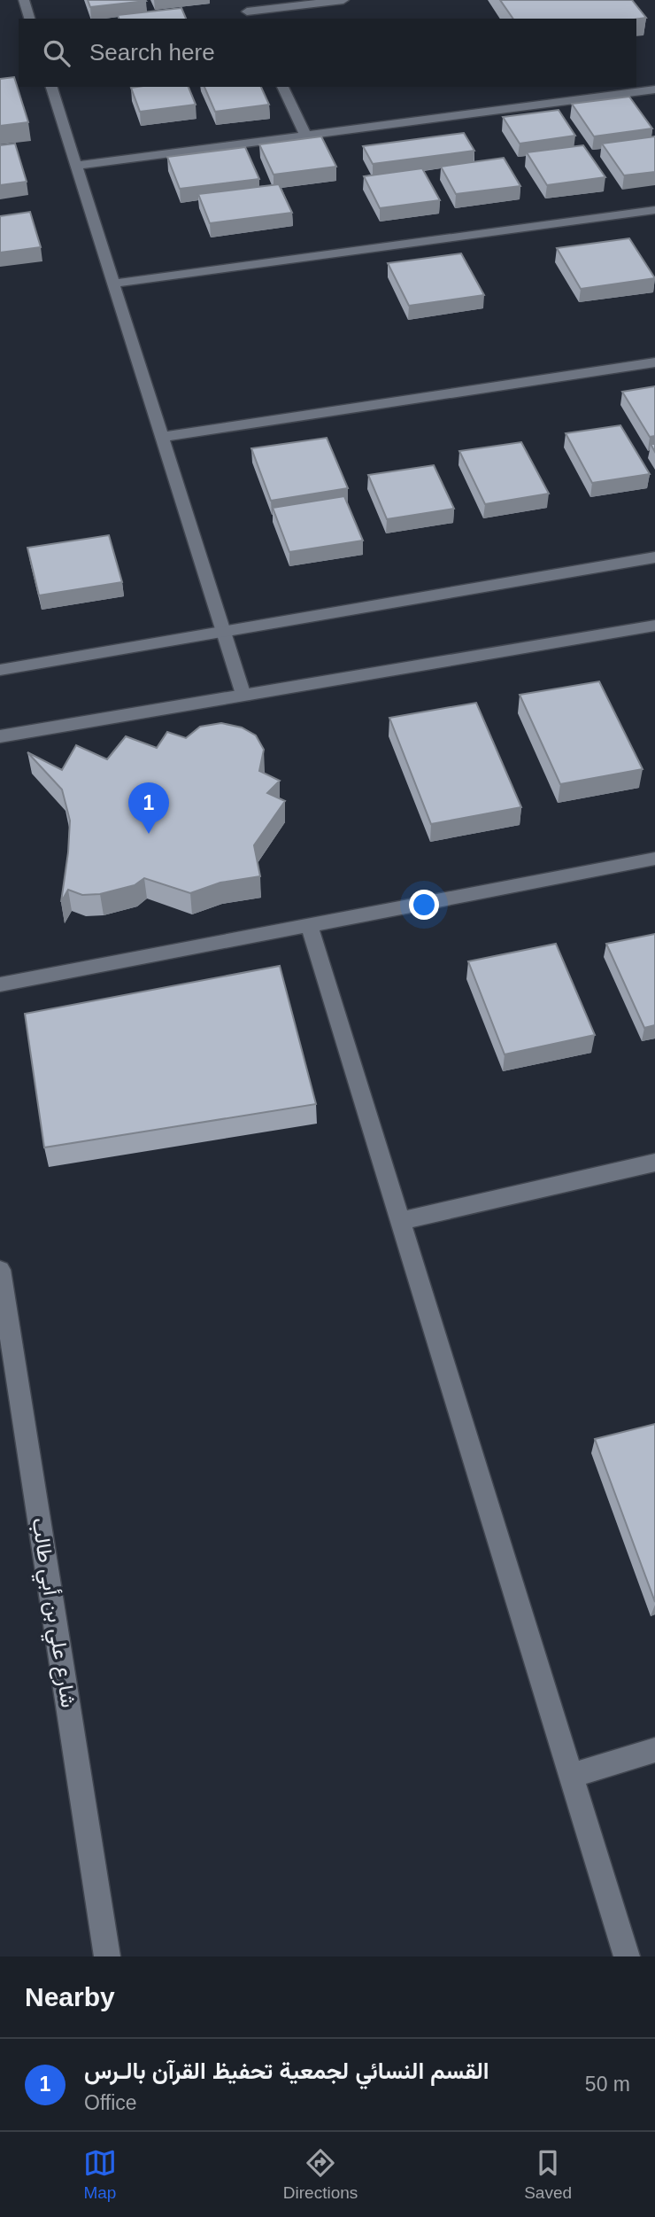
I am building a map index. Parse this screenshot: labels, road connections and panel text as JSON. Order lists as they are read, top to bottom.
{
  "streets": {
    "street": ["شارع علي بن أبي طالب"]
  },
  "page": {
    "search": "Search here",
    "pins": "1",
    "heading": "Nearby",
    "list": [
      {
        "mark": "1",
        "name": "القسم النسائي لجمعية تحفيظ القرآن بالـرس",
        "note": "Office",
        "value": "50 m"
      }
    ],
    "nav": ["Map", "Directions", "Saved"]
  }
}
